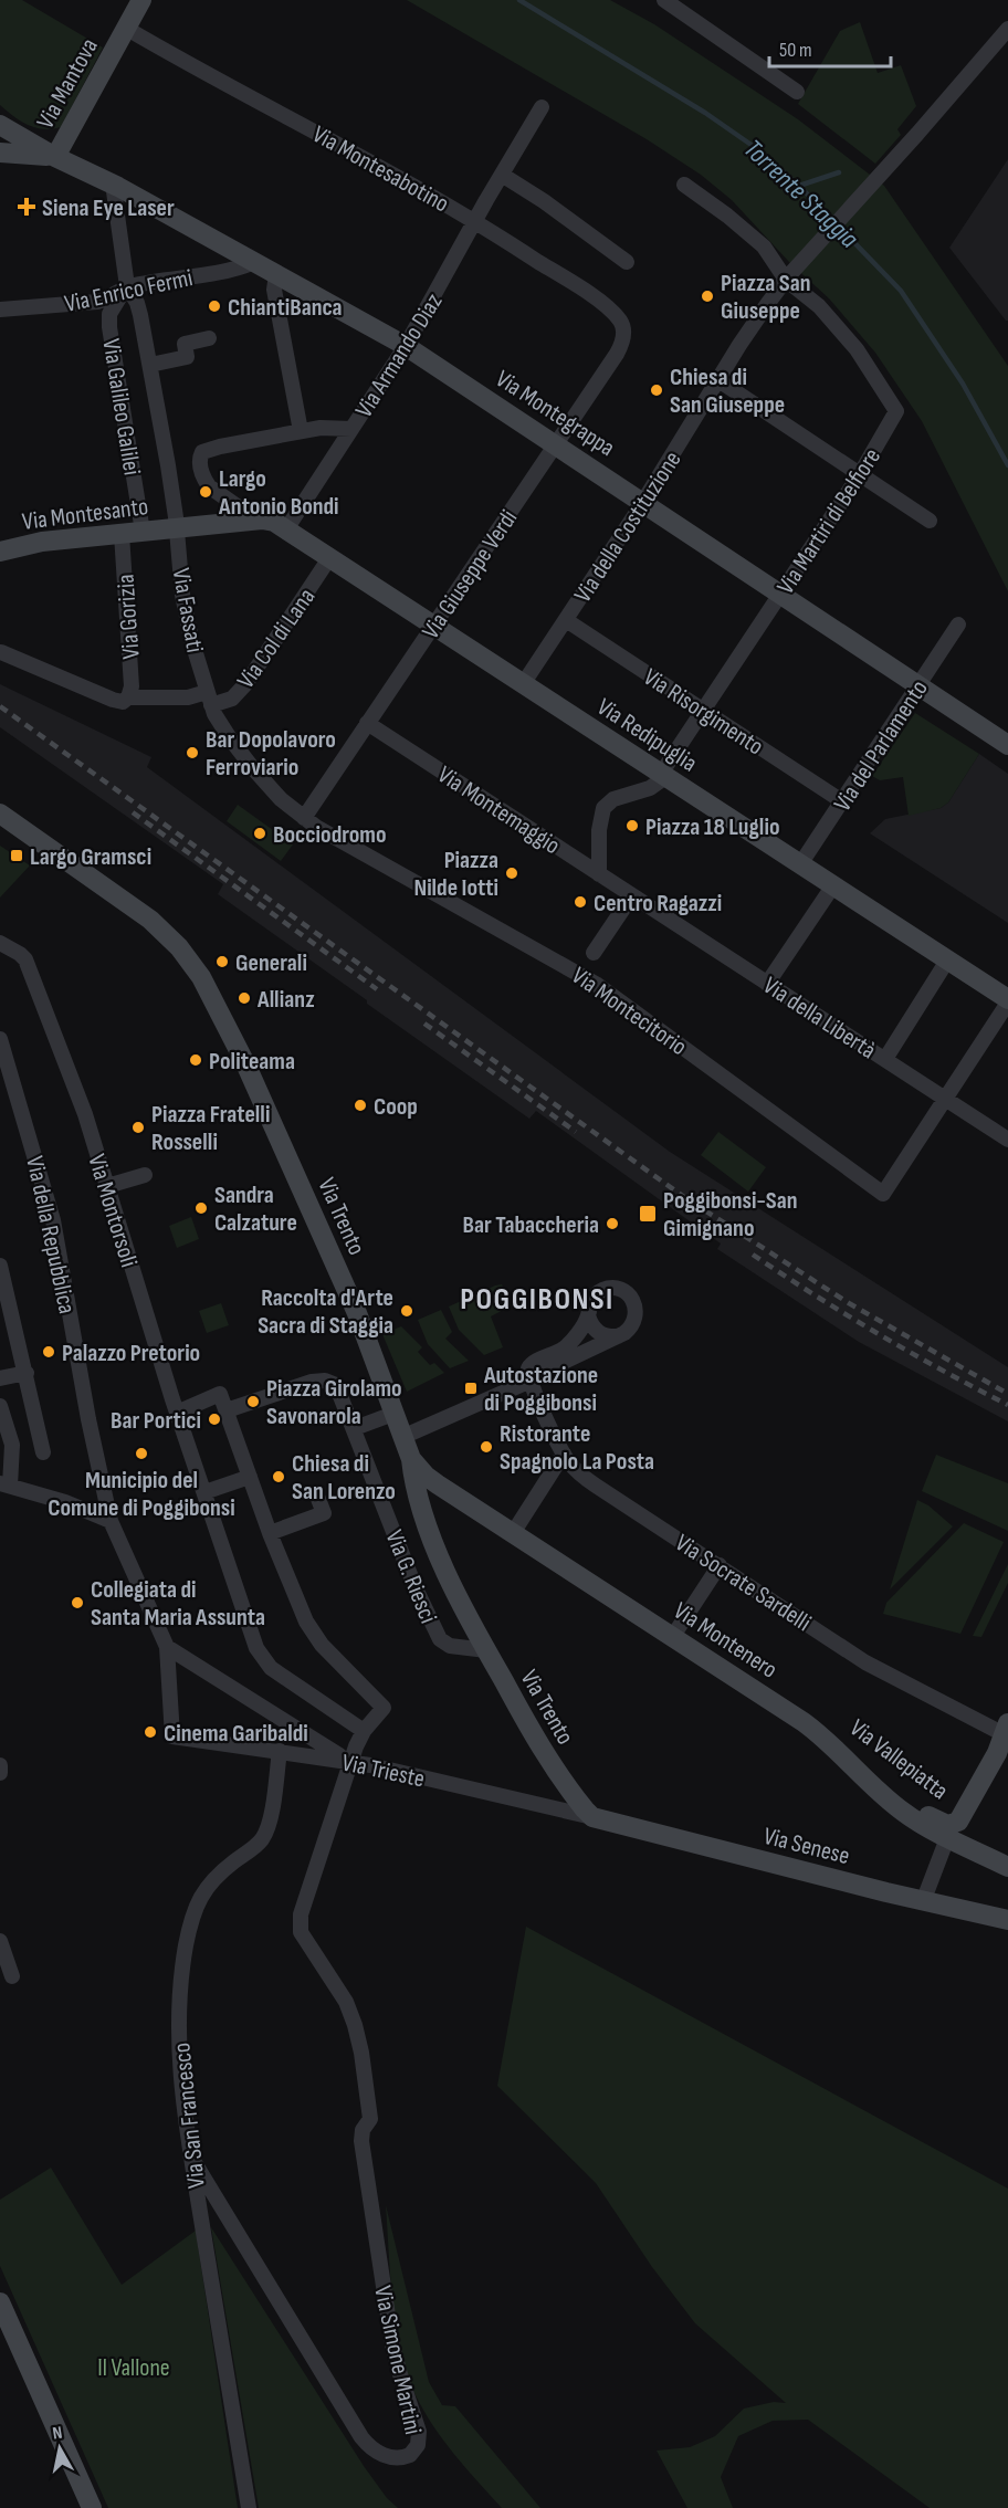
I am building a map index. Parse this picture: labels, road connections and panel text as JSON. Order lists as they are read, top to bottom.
{
  "streets": {
    "main road": [
      "Via Mantova",
      "Via Montegrappa",
      "Via Montesanto",
      "Via Redipuglia",
      "Via Trento",
      "Via Montenero",
      "Via Vallepiatta",
      "Via Senese"
    ],
    "street": [
      "Via Montesabotino",
      "Via Enrico Fermi",
      "Via Armando Diaz",
      "Via Galileo Galilei",
      "Via Martiri di Belfiore",
      "Via della Costituzione",
      "Via Giuseppe Verdi",
      "Via Fassati",
      "Via Gorizia",
      "Via Col di Lana",
      "Via Risorgimento",
      "Via del Parlamento",
      "Via Montemaggio",
      "Via Montecitorio",
      "Via della Libertà",
      "Via Montorsoli",
      "Via della Repubblica",
      "Via G. Riesci",
      "Via Socrate Sardelli",
      "Via Trieste",
      "Via San Francesco",
      "Via Simone Martini"
    ]
  },
  "crossings": [
    ["Via Mantova", "Via Montesabotino"],
    ["Via Mantova", "Via Montegrappa"],
    ["Via Montesabotino", "Via Armando Diaz"],
    ["Via Montesabotino", "Via Giuseppe Verdi"],
    ["Via Enrico Fermi", "Via Galileo Galilei"],
    ["Via Enrico Fermi", "Via Montegrappa"],
    ["Via Armando Diaz", "Via Montegrappa"],
    ["Via Armando Diaz", "Via Redipuglia"],
    ["Via Galileo Galilei", "Via Montegrappa"],
    ["Via Galileo Galilei", "Via Montesanto"],
    ["Via Galileo Galilei", "Via Fassati"],
    ["Via Montegrappa", "Via Martiri di Belfiore"],
    ["Via Montegrappa", "Via della Costituzione"],
    ["Via Montegrappa", "Via Giuseppe Verdi"],
    ["Via Montegrappa", "Via del Parlamento"],
    ["Via Montesanto", "Via Fassati"],
    ["Via Montesanto", "Via Gorizia"],
    ["Via Montesanto", "Via Redipuglia"],
    ["Via Martiri di Belfiore", "Via della Costituzione"],
    ["Via Martiri di Belfiore", "Via Risorgimento"],
    ["Via Martiri di Belfiore", "Via Redipuglia"],
    ["Via della Costituzione", "Via Risorgimento"],
    ["Via della Costituzione", "Via Redipuglia"],
    ["Via Giuseppe Verdi", "Via Redipuglia"],
    ["Via Giuseppe Verdi", "Via Montemaggio"],
    ["Via Giuseppe Verdi", "Via Montecitorio"],
    ["Via Fassati", "Via Col di Lana"],
    ["Via Fassati", "Via Montecitorio"],
    ["Via Col di Lana", "Via Redipuglia"],
    ["Via Col di Lana", "Via Montecitorio"],
    ["Via Risorgimento", "Via del Parlamento"],
    ["Via Redipuglia", "Via del Parlamento"],
    ["Via Redipuglia", "Via Montecitorio"],
    ["Via Montemaggio", "Via della Libertà"],
    ["Via Montecitorio", "Via della Libertà"],
    ["Via Trento", "Via G. Riesci"],
    ["Via Trento", "Via Montenero"],
    ["Via Trento", "Via Trieste"],
    ["Via Trento", "Via Senese"],
    ["Via della Repubblica", "Via Trieste"],
    ["Via Socrate Sardelli", "Via Vallepiatta"],
    ["Via Montenero", "Via Vallepiatta"],
    ["Via Vallepiatta", "Via Senese"],
    ["Via Trieste", "Via Senese"],
    ["Via Trieste", "Via San Francesco"],
    ["Via Trieste", "Via Simone Martini"],
    ["Via San Francesco", "Via Simone Martini"]
  ],
  "districts": ["POGGIBONSI"],
  "water": ["Torrente Staggia"],
  "parks": ["Il Vallone"],
  "places": {
    "health": ["Siena Eye Laser"],
    "other": [
      "Piazza San Giuseppe",
      "ChiantiBanca",
      "Chiesa di San Giuseppe",
      "Largo Antonio Bondi",
      "Bar Dopolavoro Ferroviario",
      "Piazza 18 Luglio",
      "Bocciodromo",
      "Piazza Nilde Iotti",
      "Centro Ragazzi",
      "Generali",
      "Allianz",
      "Politeama",
      "Coop",
      "Piazza Fratelli Rosselli",
      "Sandra Calzature",
      "Bar Tabaccheria",
      "Raccolta d'Arte Sacra di Staggia",
      "Palazzo Pretorio",
      "Piazza Girolamo Savonarola",
      "Bar Portici",
      "Ristorante Spagnolo La Posta",
      "Municipio del Comune di Poggibonsi",
      "Chiesa di San Lorenzo",
      "Collegiata di Santa Maria Assunta",
      "Cinema Garibaldi"
    ],
    "transit": ["Largo Gramsci", "Poggibonsi-San Gimignano", "Autostazione di Poggibonsi"]
  },
  "scale_bar": "50 m",
  "north": "top"
}
